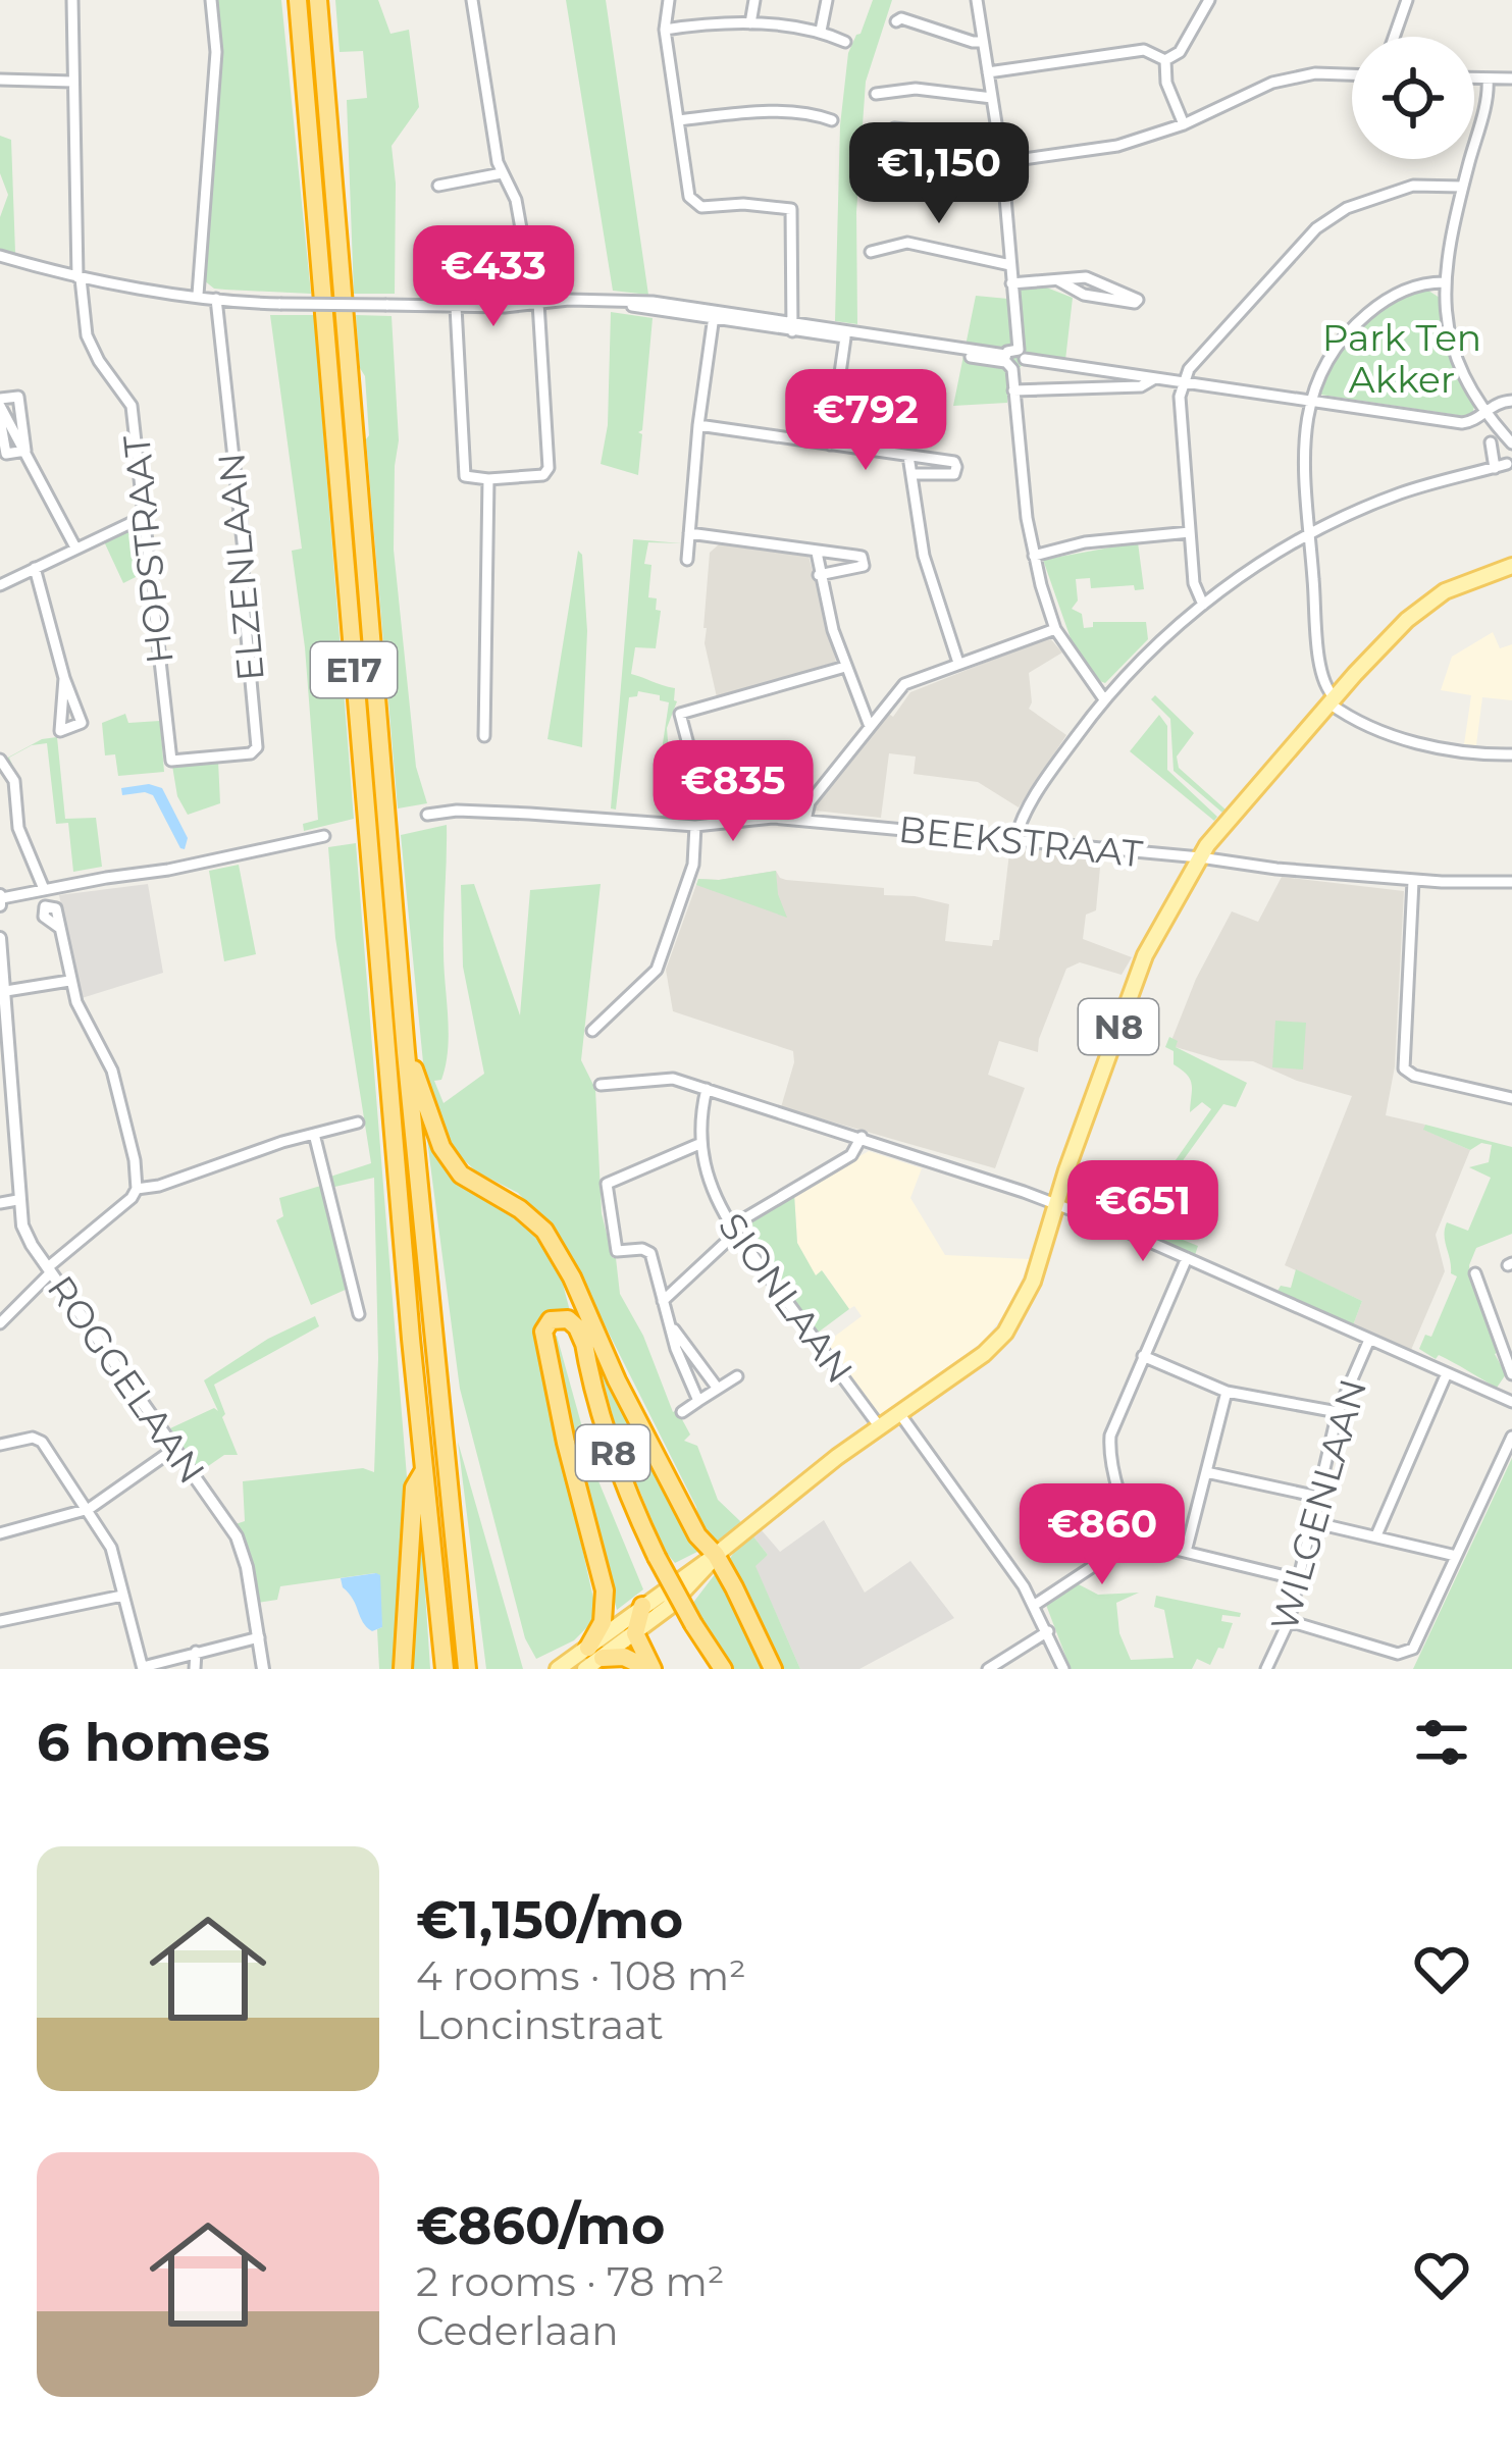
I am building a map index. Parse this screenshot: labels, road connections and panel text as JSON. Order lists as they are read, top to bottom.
{
  "streets": {
    "highway": ["E17", "R8"],
    "main road": ["N8"],
    "street": [
      "HOPSTRAAT",
      "ELZENLAAN",
      "BEEKSTRAAT",
      "SIONLAAN",
      "ROGGELAAN",
      "WILGENLAAN"
    ]
  },
  "crossings": [
    ["HOPSTRAAT", "ELZENLAAN"],
    ["BEEKSTRAAT", "N8"],
    ["N8", "SIONLAAN"]
  ],
  "parks": ["Park Ten Akker"],
  "page": {
    "price": [
      "€1,150",
      "€433",
      "€792",
      "€835",
      "€651",
      "€860"
    ],
    "heading": "6 homes",
    "list": [
      {
        "name": "€1,150/mo",
        "note": "4 rooms · 108 m² · Loncinstraat"
      },
      {
        "name": "€860/mo",
        "note": "2 rooms · 78 m² · Cederlaan"
      }
    ]
  }
}
